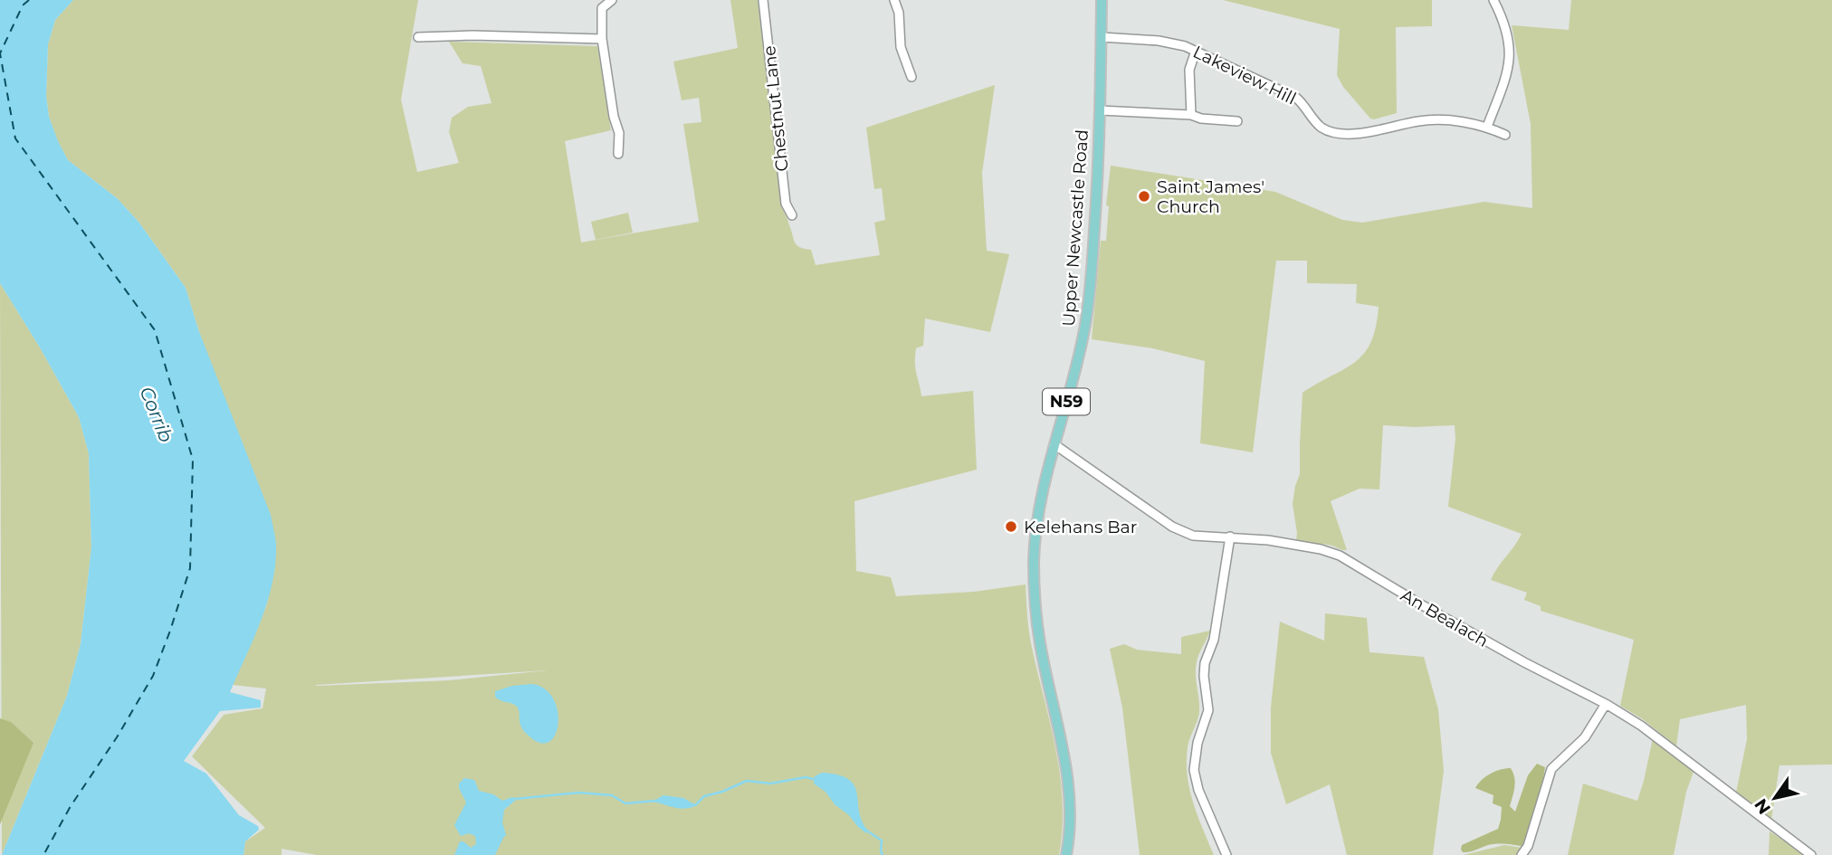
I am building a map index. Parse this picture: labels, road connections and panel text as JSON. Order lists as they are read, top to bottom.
{
  "streets": {
    "main road": ["Upper Newcastle Road", "N59"],
    "street": ["Lakeview Hill", "Chestnut Lane", "An Bealach"]
  },
  "crossings": [
    ["Lakeview Hill", "Upper Newcastle Road"],
    ["Upper Newcastle Road", "An Bealach"]
  ],
  "water": ["Corrib"],
  "places": ["Saint James' Church", "Kelehans Bar"],
  "north": "bottom left"
}
